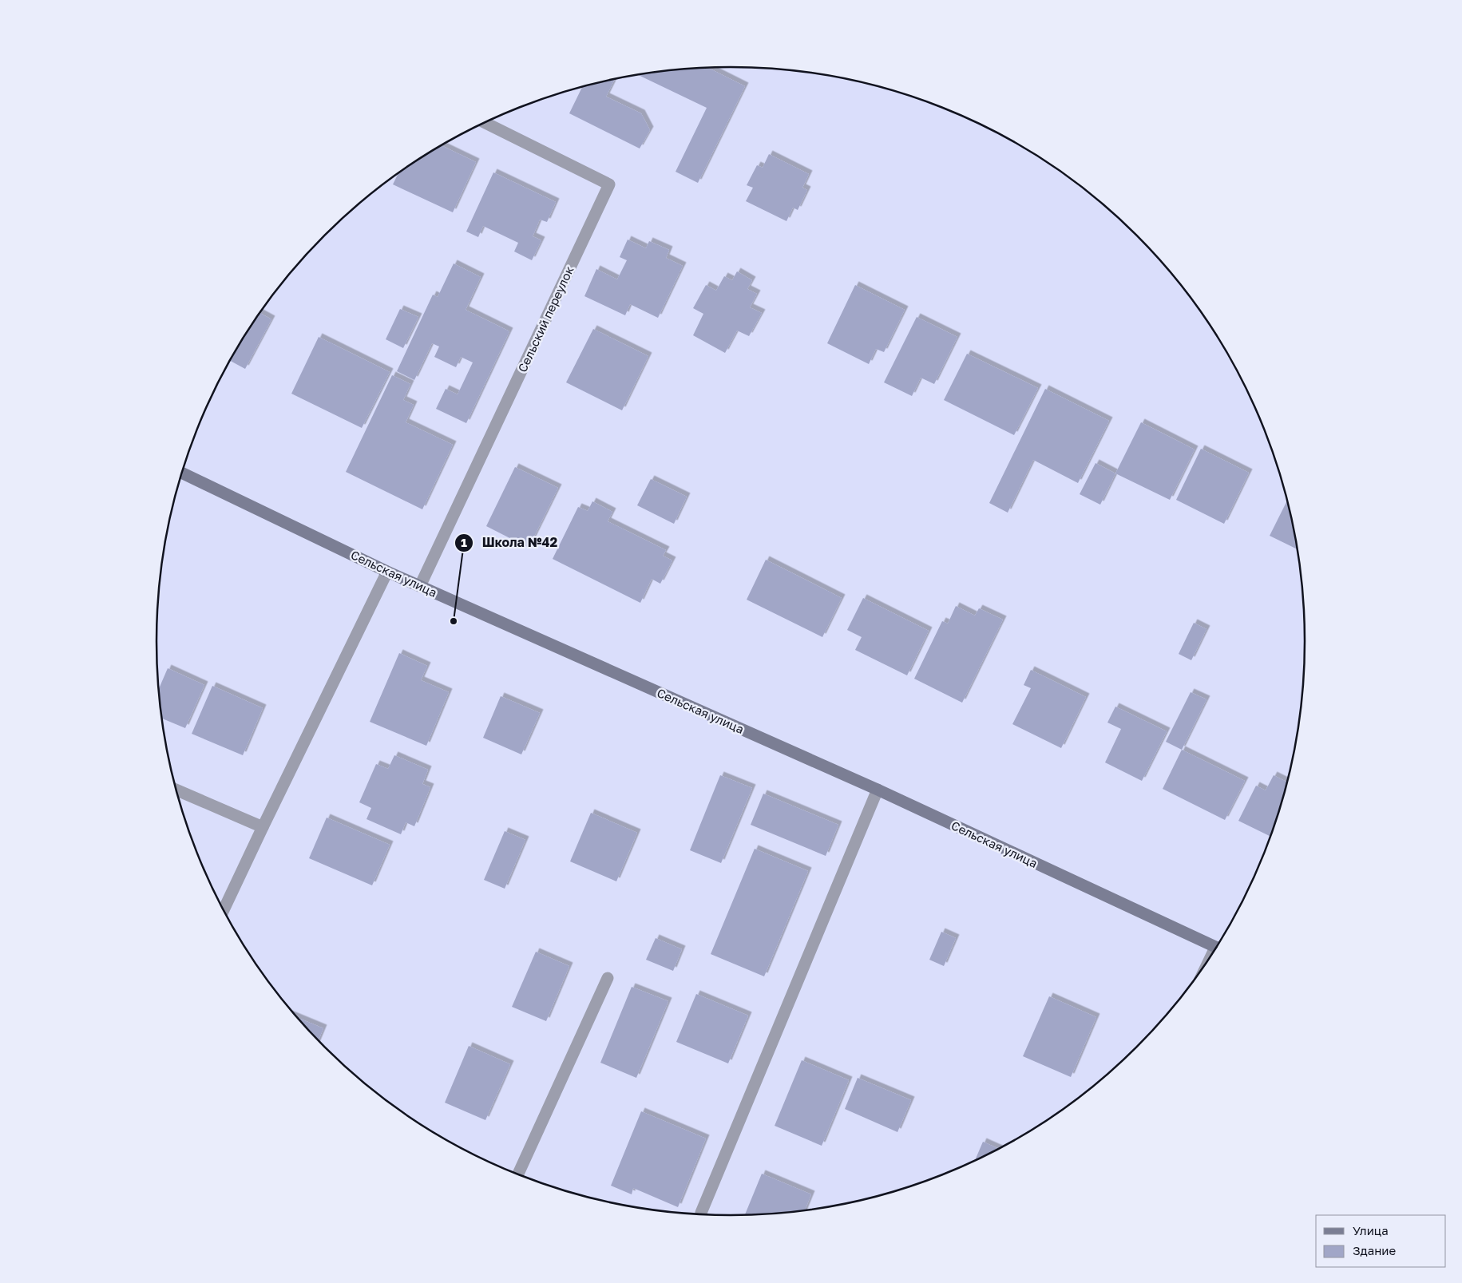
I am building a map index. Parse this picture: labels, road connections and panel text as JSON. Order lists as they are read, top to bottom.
{
  "streets": {
    "main road": ["Сельская улица"],
    "street": ["Сельский переулок"]
  },
  "crossings": [
    ["Сельский переулок", "Сельская улица"]
  ],
  "places": ["Школа №42"],
  "legend": ["Улица", "Здание"]
}
